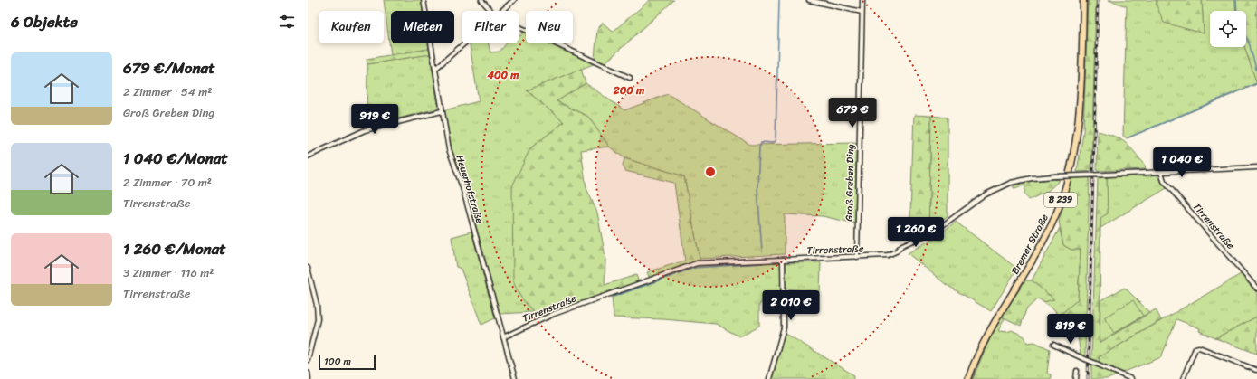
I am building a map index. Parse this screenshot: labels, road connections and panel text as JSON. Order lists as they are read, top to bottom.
{
  "streets": {
    "main road": ["B 239", "Bremer Straße"],
    "street": ["Groß Greben Ding", "Heuerhofstraße", "Tirrenstraße"]
  },
  "crossings": [
    ["Groß Greben Ding", "Tirrenstraße"],
    ["Heuerhofstraße", "Tirrenstraße"]
  ],
  "scale_bar": "100 m",
  "page": {
    "heading": "6 Objekte",
    "chip": [
      "Kaufen",
      "Mieten",
      "Filter",
      "Neu"
    ],
    "list": [
      {
        "name": "679 €/Monat",
        "note": "2 Zimmer · 54 m² · Groß Greben Ding"
      },
      {
        "name": "1 040 €/Monat",
        "note": "2 Zimmer · 70 m² · Tirrenstraße"
      },
      {
        "name": "1 260 €/Monat",
        "note": "3 Zimmer · 116 m² · Tirrenstraße"
      }
    ],
    "price": [
      "679 €",
      "919 €",
      "1 040 €",
      "1 260 €",
      "2 010 €",
      "819 €"
    ],
    "scale": "100 m"
  },
  "rings": ["400 m", "200 m"]
}
